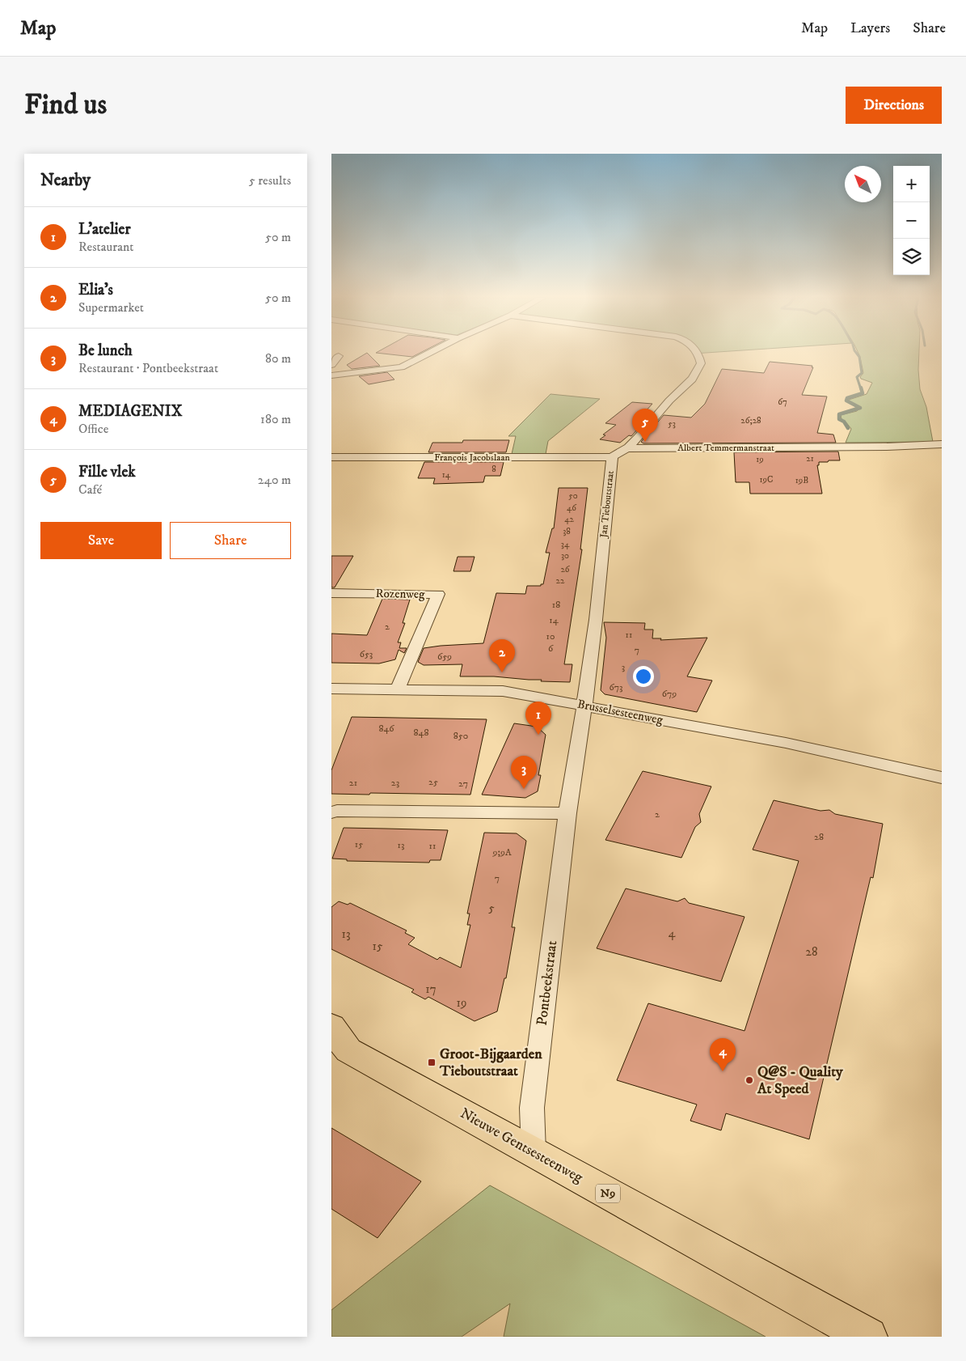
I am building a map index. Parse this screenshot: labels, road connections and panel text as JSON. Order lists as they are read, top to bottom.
{
  "streets": {
    "main road": ["Nieuwe Gentsesteenweg", "N9"],
    "street": [
      "Albert Temmermanstraat",
      "François Jacobslaan",
      "Jan Tieboutstraat",
      "Rozenweg",
      "Brusselsesteenweg",
      "Pontbeekstraat"
    ]
  },
  "crossings": [
    ["Albert Temmermanstraat", "Jan Tieboutstraat"],
    ["François Jacobslaan", "Jan Tieboutstraat"],
    ["Jan Tieboutstraat", "Brusselsesteenweg"],
    ["Jan Tieboutstraat", "Pontbeekstraat"],
    ["Rozenweg", "Brusselsesteenweg"],
    ["Brusselsesteenweg", "Pontbeekstraat"],
    ["Pontbeekstraat", "Nieuwe Gentsesteenweg"]
  ],
  "places": {
    "transit": ["Groot-Bijgaarden Tieboutstraat"],
    "other": ["Q@S - Quality At Speed"]
  },
  "house_numbers": [
    "67",
    "26;28",
    "53",
    "21",
    "19",
    "8",
    "14",
    "19C",
    "19B",
    "50",
    "46",
    "42",
    "38",
    "34",
    "30",
    "26",
    "22",
    "18",
    "14",
    "2",
    "11",
    "10",
    "6",
    "7",
    "653",
    "659",
    "3",
    "673",
    "679",
    "846",
    "848",
    "850",
    "25",
    "21",
    "23",
    "27",
    "2",
    "28",
    "15",
    "13",
    "11",
    "9;9A",
    "7",
    "5",
    "4",
    "13",
    "15",
    "28",
    "17",
    "19"
  ],
  "north": "top left",
  "page": {
    "header": "Map",
    "nav": ["Map", "Layers", "Share"],
    "buttons": [
      "Directions",
      ["Save", "Share"]
    ],
    "title": "Find us",
    "heading": ["Nearby", "5 results"],
    "map_buttons": ["+", "−"],
    "list": [
      {
        "mark": "1",
        "name": "L'atelier",
        "note": "Restaurant",
        "value": "50 m"
      },
      {
        "mark": "2",
        "name": "Elia's",
        "note": "Supermarket",
        "value": "50 m"
      },
      {
        "mark": "3",
        "name": "Be lunch",
        "note": "Restaurant · Pontbeekstraat",
        "value": "80 m"
      },
      {
        "mark": "4",
        "name": "MEDIAGENIX",
        "note": "Office",
        "value": "180 m"
      },
      {
        "mark": "5",
        "name": "Fille vlek",
        "note": "Café",
        "value": "240 m"
      }
    ],
    "pins": [
      "5",
      "2",
      "1",
      "3",
      "4"
    ]
  }
}
